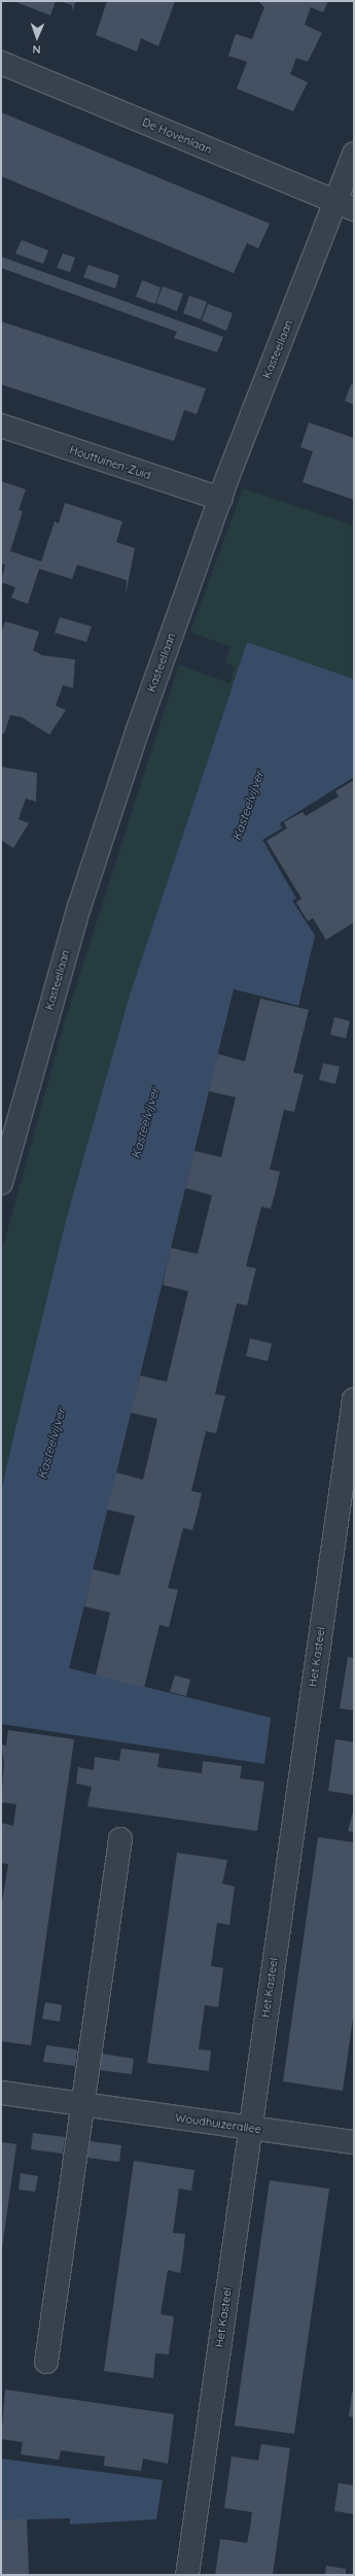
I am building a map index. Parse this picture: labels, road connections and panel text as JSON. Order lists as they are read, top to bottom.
{
  "streets": {
    "street": [
      "De Hovenlaan",
      "Kasteellaan",
      "Houttuinen-Zuid",
      "Het Kasteel",
      "Woudhuizerallee"
    ]
  },
  "crossings": [
    ["De Hovenlaan", "Kasteellaan"],
    ["Kasteellaan", "Houttuinen-Zuid"],
    ["Het Kasteel", "Woudhuizerallee"]
  ],
  "water": ["Kasteelvijver"],
  "north": "bottom"
}
